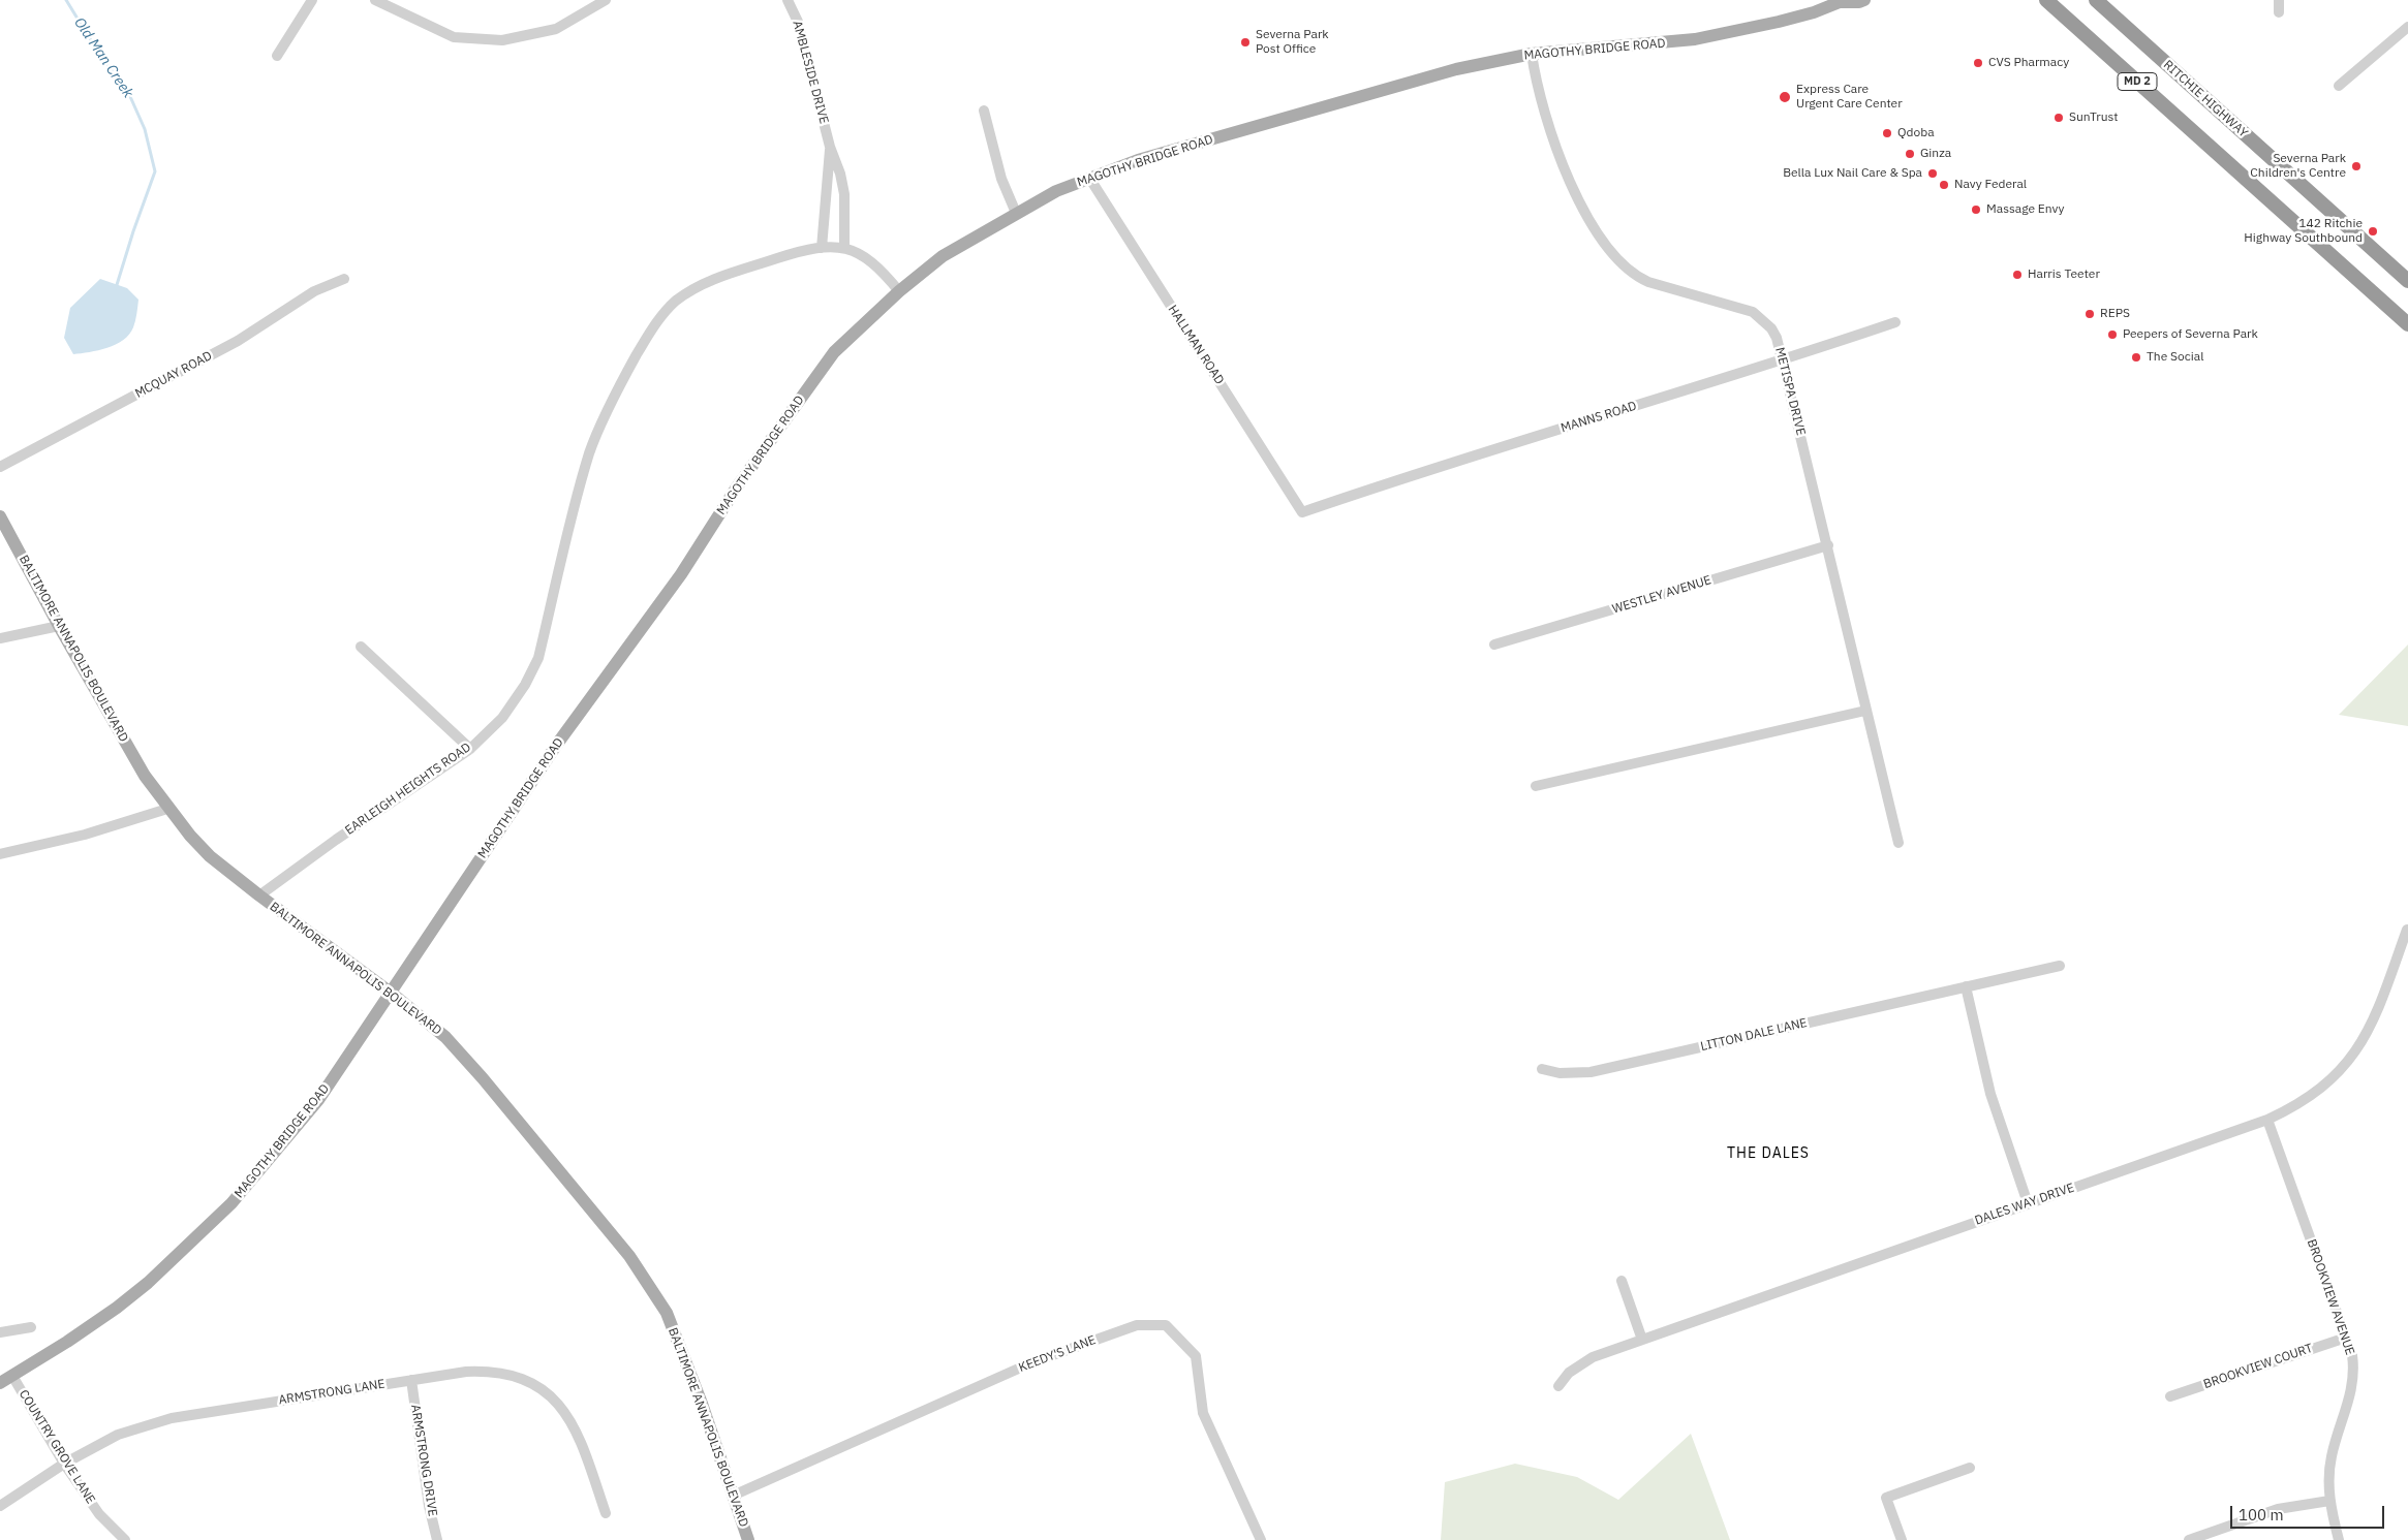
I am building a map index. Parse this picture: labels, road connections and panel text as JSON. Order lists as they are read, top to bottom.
{
  "streets": {
    "highway": ["MD 2", "RITCHIE HIGHWAY"],
    "main road": ["MAGOTHY BRIDGE ROAD", "BALTIMORE ANNAPOLIS BOULEVARD"],
    "street": [
      "AMBLESIDE DRIVE",
      "HALLMAN ROAD",
      "MCQUAY ROAD",
      "METISPA DRIVE",
      "MANNS ROAD",
      "WESTLEY AVENUE",
      "EARLEIGH HEIGHTS ROAD",
      "LITTON DALE LANE",
      "DALES WAY DRIVE",
      "BROOKVIEW AVENUE",
      "KEEDY'S LANE",
      "BROOKVIEW COURT",
      "ARMSTRONG LANE",
      "COUNTRY GROVE LANE",
      "ARMSTRONG DRIVE"
    ]
  },
  "crossings": [
    ["MAGOTHY BRIDGE ROAD", "HALLMAN ROAD"],
    ["MAGOTHY BRIDGE ROAD", "METISPA DRIVE"],
    ["MAGOTHY BRIDGE ROAD", "BALTIMORE ANNAPOLIS BOULEVARD"],
    ["MAGOTHY BRIDGE ROAD", "COUNTRY GROVE LANE"],
    ["AMBLESIDE DRIVE", "EARLEIGH HEIGHTS ROAD"],
    ["HALLMAN ROAD", "MANNS ROAD"],
    ["METISPA DRIVE", "MANNS ROAD"],
    ["METISPA DRIVE", "WESTLEY AVENUE"],
    ["BALTIMORE ANNAPOLIS BOULEVARD", "EARLEIGH HEIGHTS ROAD"],
    ["BALTIMORE ANNAPOLIS BOULEVARD", "KEEDY'S LANE"],
    ["DALES WAY DRIVE", "BROOKVIEW AVENUE"],
    ["BROOKVIEW AVENUE", "BROOKVIEW COURT"],
    ["ARMSTRONG LANE", "COUNTRY GROVE LANE"],
    ["ARMSTRONG LANE", "ARMSTRONG DRIVE"]
  ],
  "districts": ["THE DALES"],
  "water": ["Old Man Creek"],
  "places": [
    "Severna Park Post Office",
    "CVS Pharmacy",
    "Express Care Urgent Care Center",
    "SunTrust",
    "Qdoba",
    "Ginza",
    "Severna Park Children's Centre",
    "Bella Lux Nail Care & Spa",
    "Navy Federal",
    "Massage Envy",
    "142 Ritchie Highway Southbound",
    "Harris Teeter",
    "REPS",
    "Peepers of Severna Park",
    "The Social"
  ],
  "scale_bar": "100 m"
}
